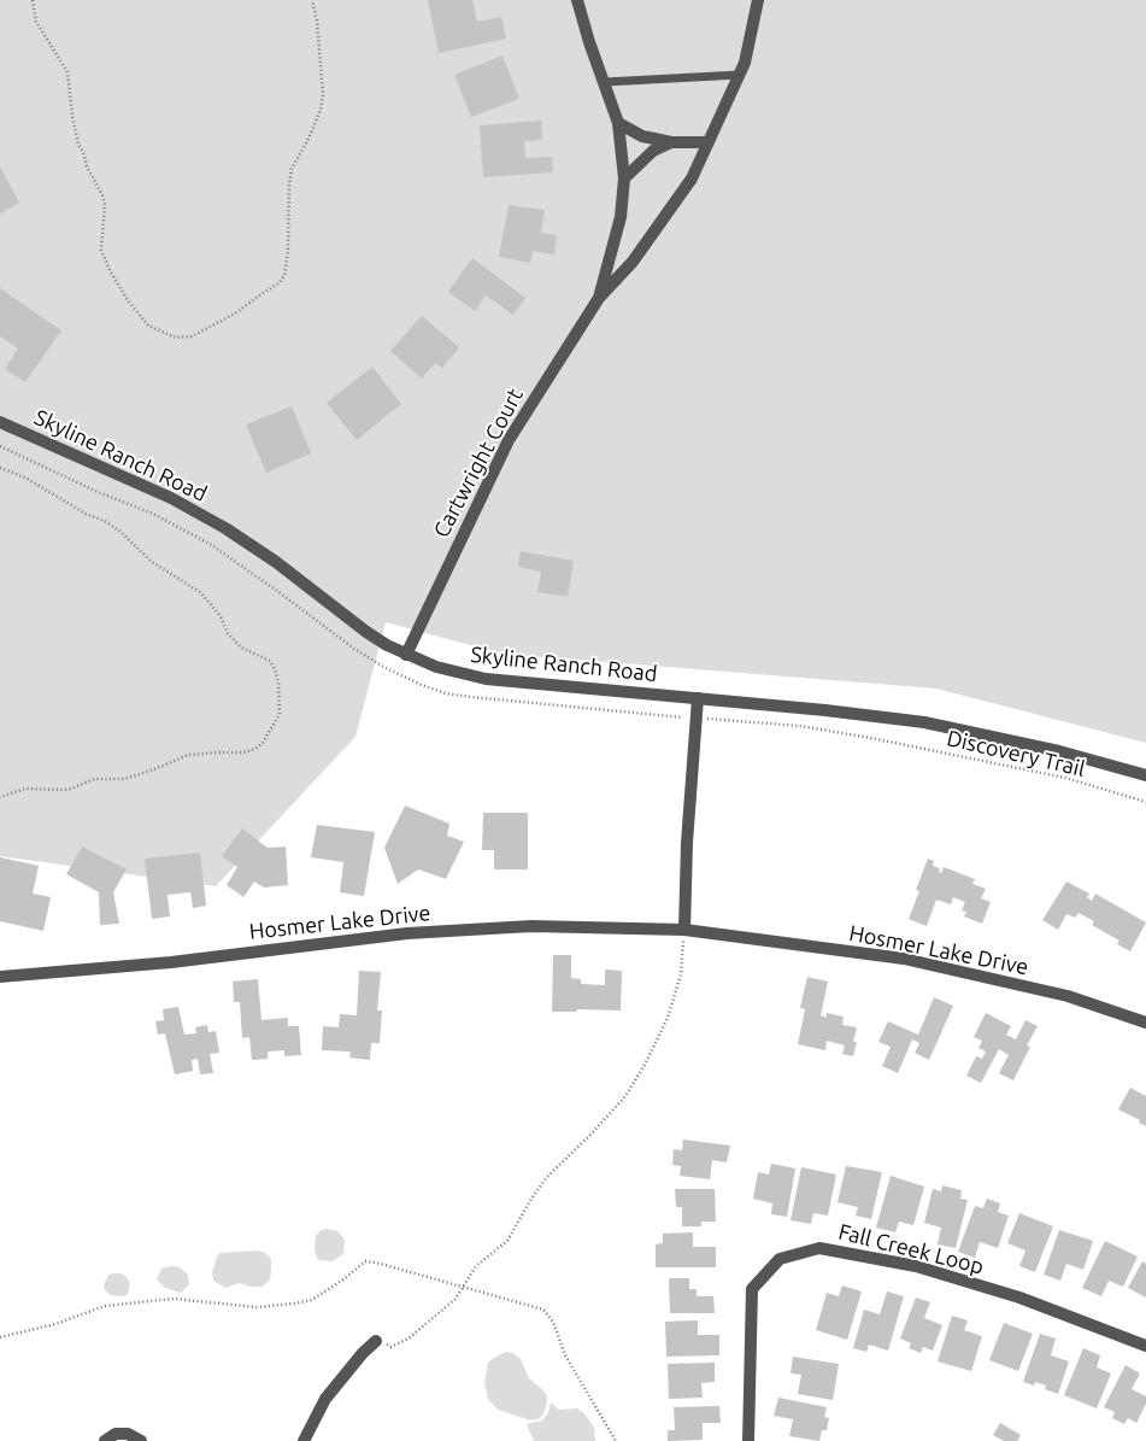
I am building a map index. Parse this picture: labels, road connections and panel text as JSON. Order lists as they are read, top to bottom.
{
  "streets": {
    "street": [
      "Skyline Ranch Road",
      "Cartwright Court",
      "Hosmer Lake Drive",
      "Fall Creek Loop"
    ],
    "path": ["Discovery Trail"]
  },
  "crossings": [
    ["Skyline Ranch Road", "Cartwright Court"]
  ]
}
